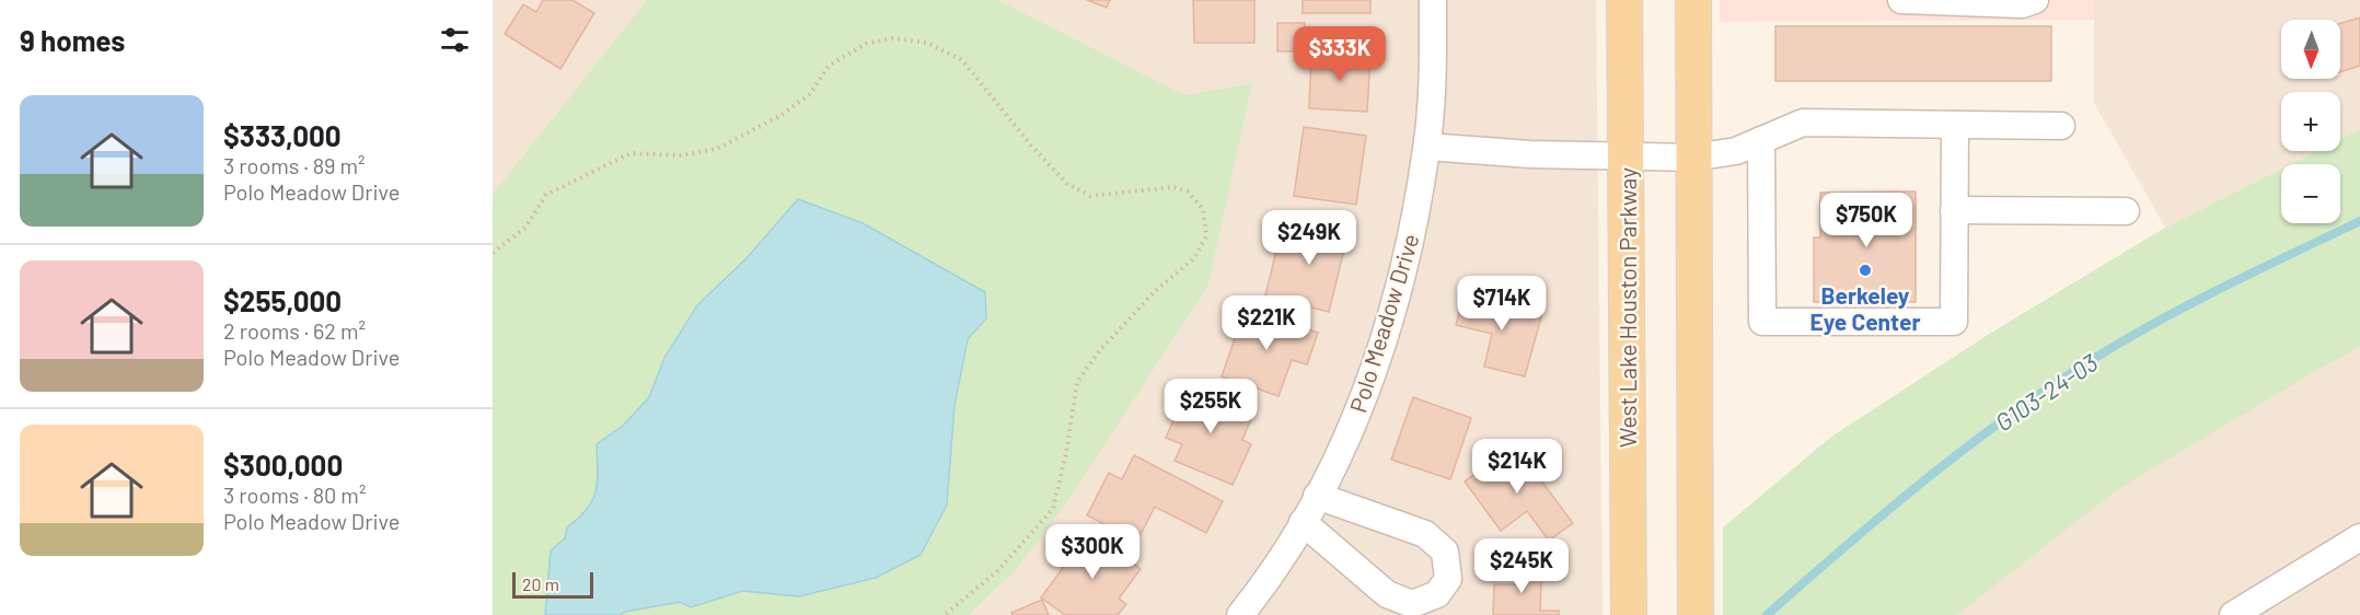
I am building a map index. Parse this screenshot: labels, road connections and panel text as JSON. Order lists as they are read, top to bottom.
{
  "streets": {
    "main road": ["West Lake Houston Parkway"],
    "street": ["Polo Meadow Drive"]
  },
  "water": ["G103-24-03"],
  "places": ["Berkeley Eye Center"],
  "scale_bar": "20 m",
  "north": "bottom",
  "page": {
    "heading": "9 homes",
    "map_buttons": ["+", "−"],
    "price": [
      "$333K",
      "$750K",
      "$249K",
      "$714K",
      "$221K",
      "$255K",
      "$214K",
      "$300K",
      "$245K"
    ],
    "list": [
      {
        "name": "$333,000",
        "note": "3 rooms · 89 m² · Polo Meadow Drive"
      },
      {
        "name": "$255,000",
        "note": "2 rooms · 62 m² · Polo Meadow Drive"
      },
      {
        "name": "$300,000",
        "note": "3 rooms · 80 m² · Polo Meadow Drive"
      }
    ],
    "scale": "20 m"
  }
}
